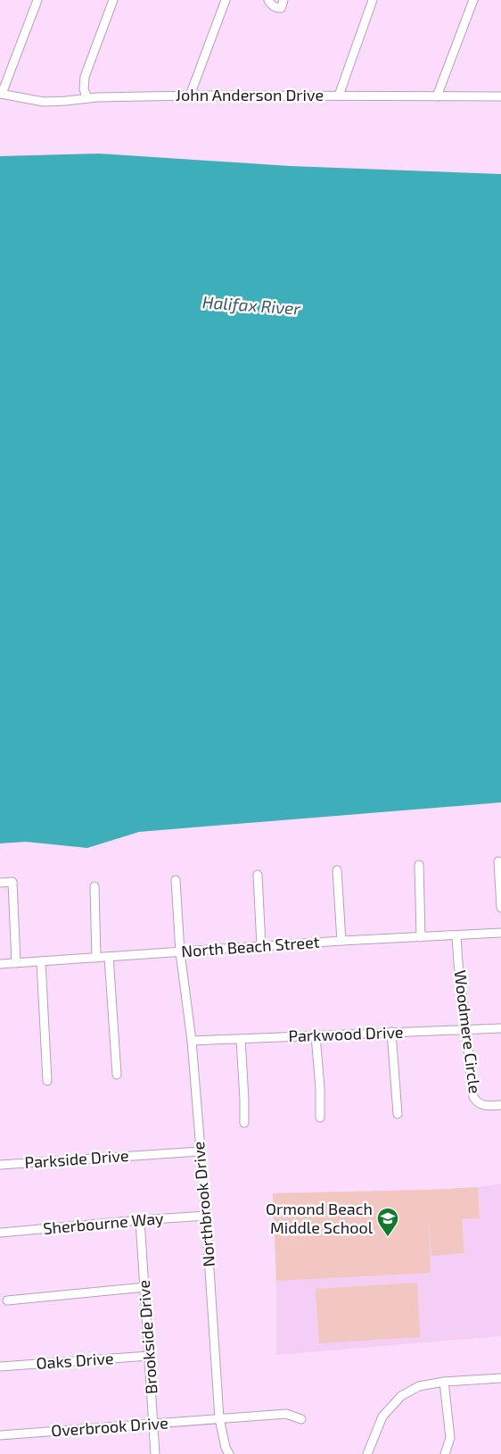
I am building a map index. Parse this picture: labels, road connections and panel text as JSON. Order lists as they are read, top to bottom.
{
  "streets": {
    "street": [
      "John Anderson Drive",
      "North Beach Street",
      "Woodmere Circle",
      "Parkwood Drive",
      "Parkside Drive",
      "Northbrook Drive",
      "Sherbourne Way",
      "Brookside Drive",
      "Oaks Drive",
      "Overbrook Drive"
    ]
  },
  "crossings": [
    ["North Beach Street", "Woodmere Circle"],
    ["North Beach Street", "Northbrook Drive"],
    ["Woodmere Circle", "Parkwood Drive"],
    ["Parkwood Drive", "Northbrook Drive"],
    ["Parkside Drive", "Northbrook Drive"],
    ["Northbrook Drive", "Sherbourne Way"],
    ["Northbrook Drive", "Overbrook Drive"],
    ["Sherbourne Way", "Brookside Drive"],
    ["Brookside Drive", "Oaks Drive"],
    ["Brookside Drive", "Overbrook Drive"]
  ],
  "water": ["Halifax River"],
  "places": {
    "school or university": ["Ormond Beach Middle School"]
  }
}
